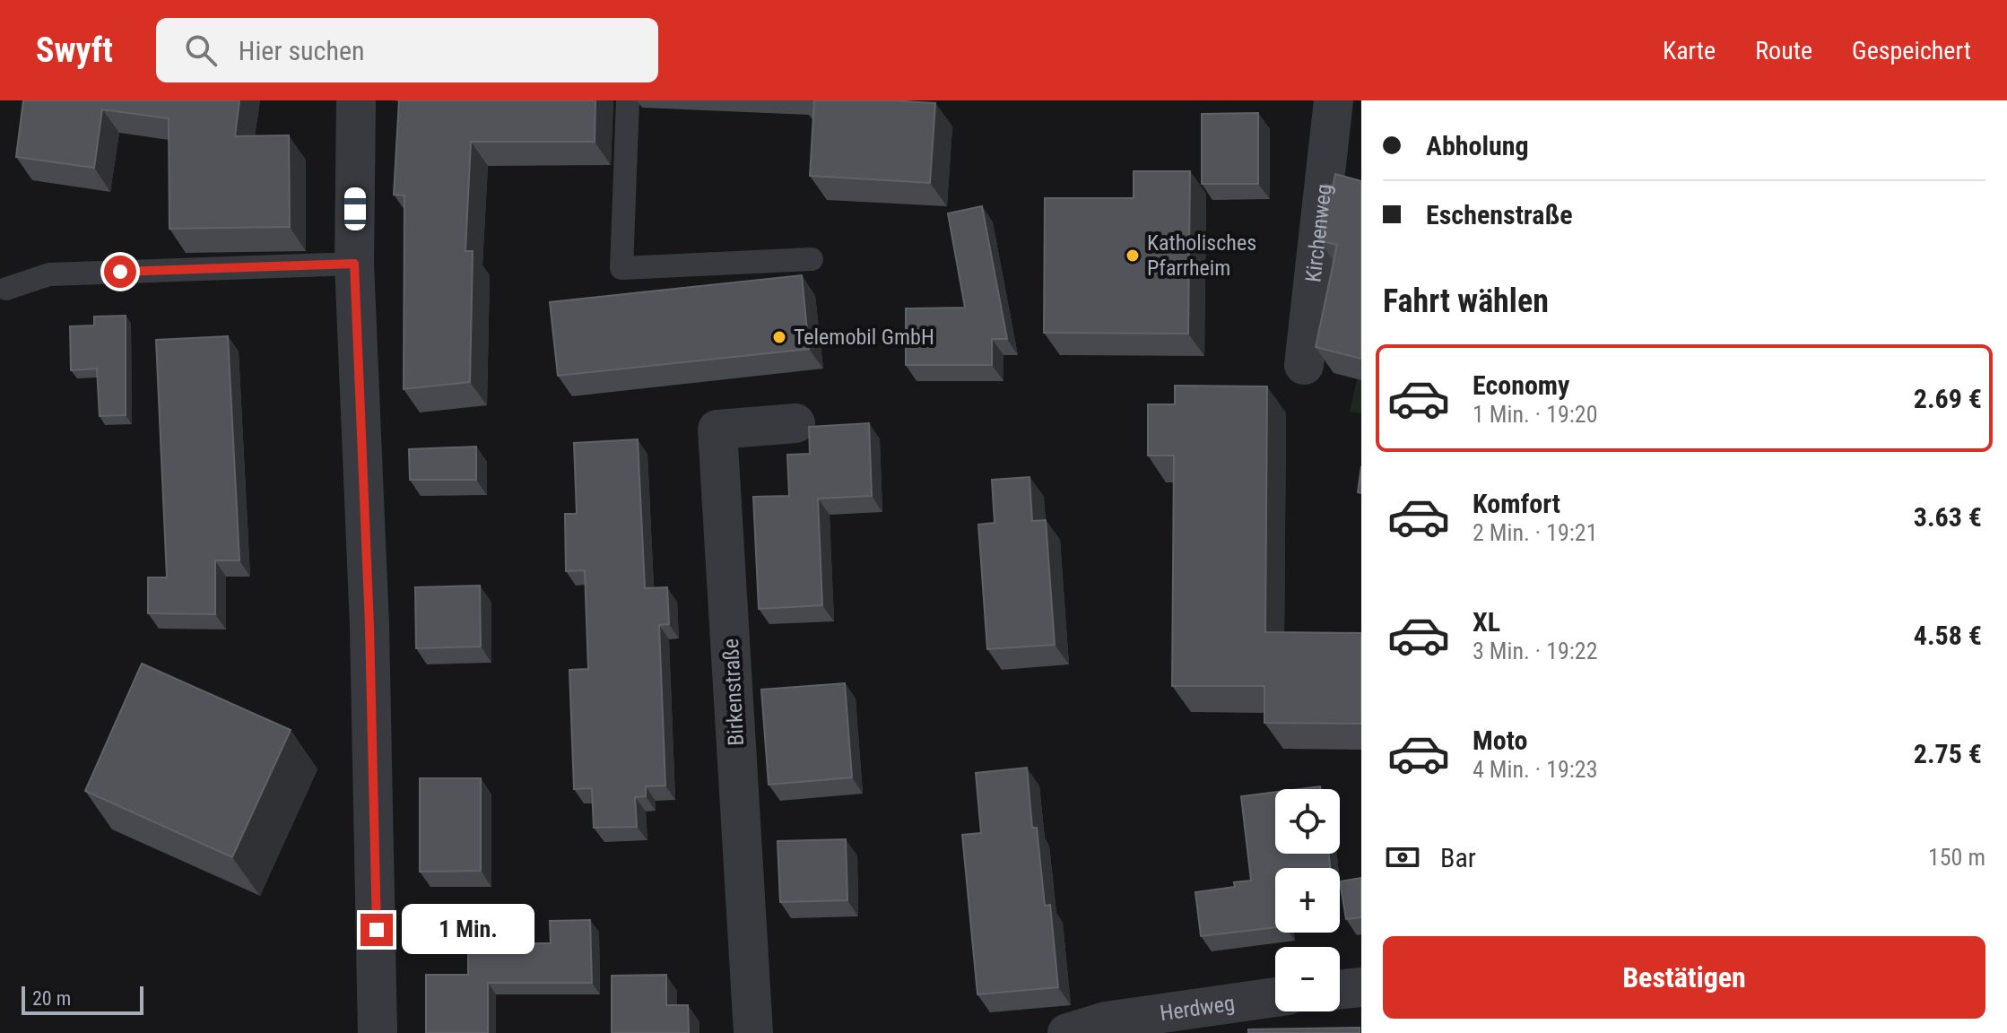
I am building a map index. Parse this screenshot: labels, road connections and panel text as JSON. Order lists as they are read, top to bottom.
{
  "streets": {
    "street": ["Kirchenweg", "Birkenstraße", "Herdweg"]
  },
  "places": ["Katholisches Pfarrheim", "Telemobil GmbH"],
  "scale_bar": "20 m",
  "page": {
    "header": "Swyft",
    "search": "Hier suchen",
    "nav": ["Karte", "Route", "Gespeichert"],
    "banner": ["Abholung", "Eschenstraße"],
    "heading": "Fahrt wählen",
    "list": [
      {
        "name": "Economy",
        "note": "1 Min. · 19:20",
        "value": "2.69 €"
      },
      {
        "name": "Komfort",
        "note": "2 Min. · 19:21",
        "value": "3.63 €"
      },
      {
        "name": "XL",
        "note": "3 Min. · 19:22",
        "value": "4.58 €"
      },
      {
        "name": "Moto",
        "note": "4 Min. · 19:23",
        "value": "2.75 €"
      }
    ],
    "map_buttons": ["+", "−"],
    "pay": ["Bar", "150 m"],
    "bubble": "1 Min.",
    "buttons": "Bestätigen",
    "scale": "20 m"
  }
}
